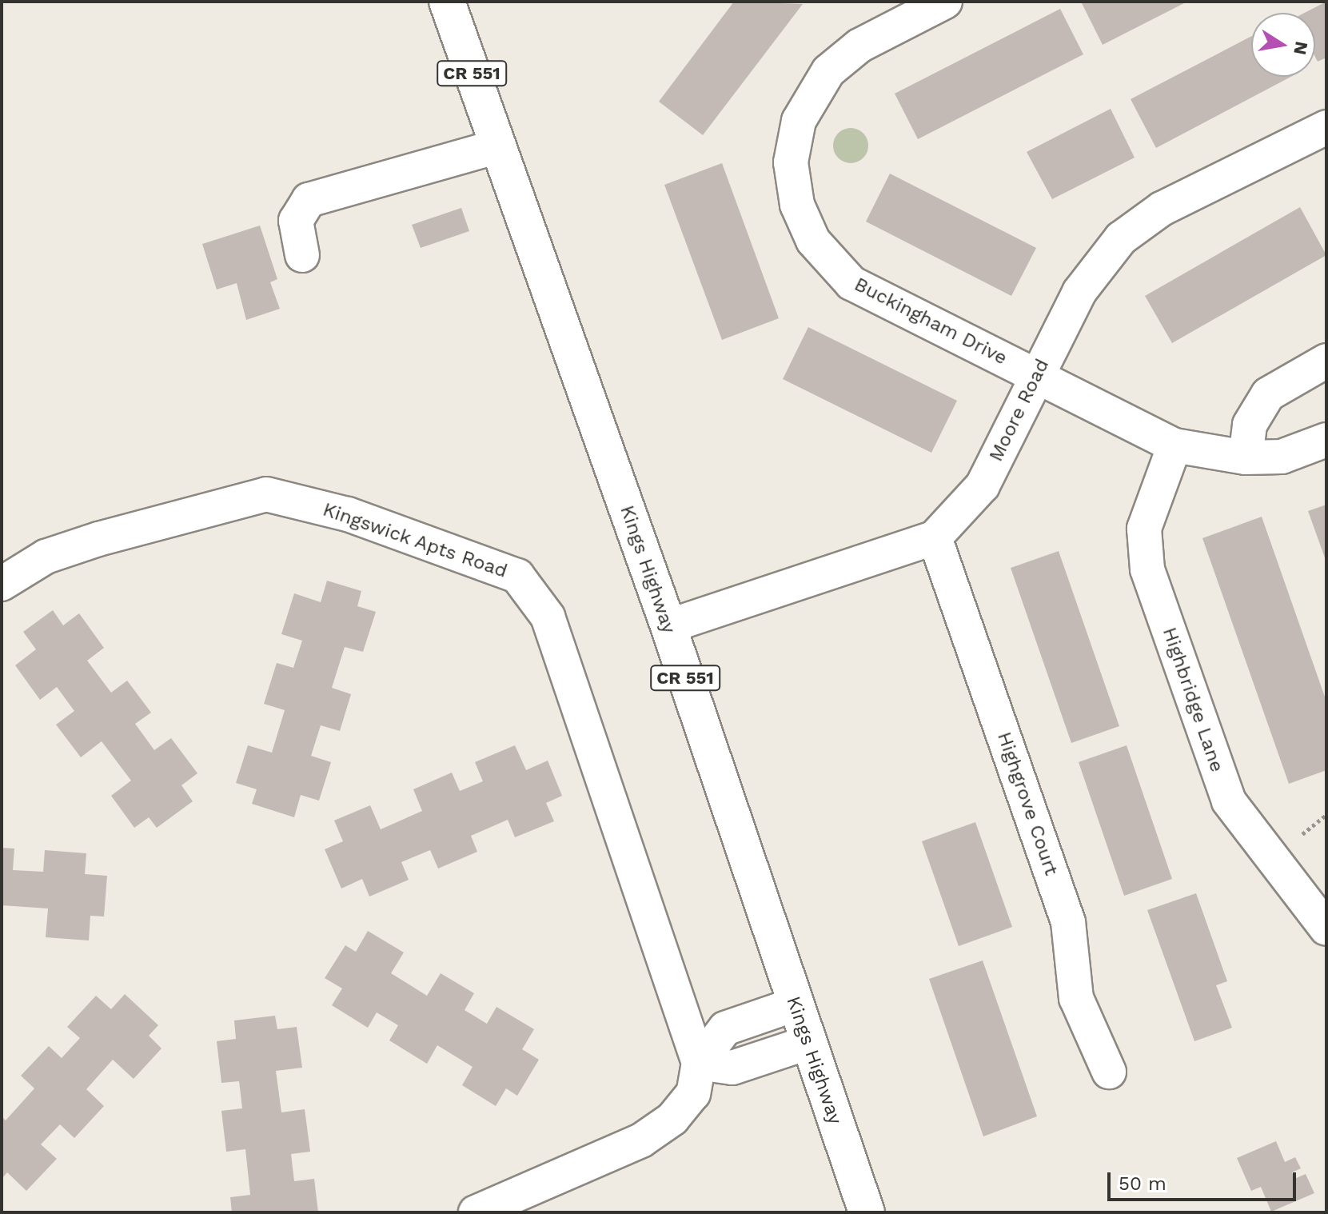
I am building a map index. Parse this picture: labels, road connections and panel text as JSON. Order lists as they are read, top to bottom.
{
  "streets": {
    "main road": ["CR 551", "Kings Highway"],
    "street": [
      "Buckingham Drive",
      "Moore Road",
      "Kingswick Apts Road",
      "Highbridge Lane",
      "Highgrove Court"
    ]
  },
  "crossings": [
    ["Buckingham Drive", "Moore Road"],
    ["Buckingham Drive", "Highbridge Lane"],
    ["Moore Road", "Kings Highway"],
    ["Moore Road", "Highgrove Court"]
  ],
  "scale_bar": "50 m",
  "north": "right"
}
